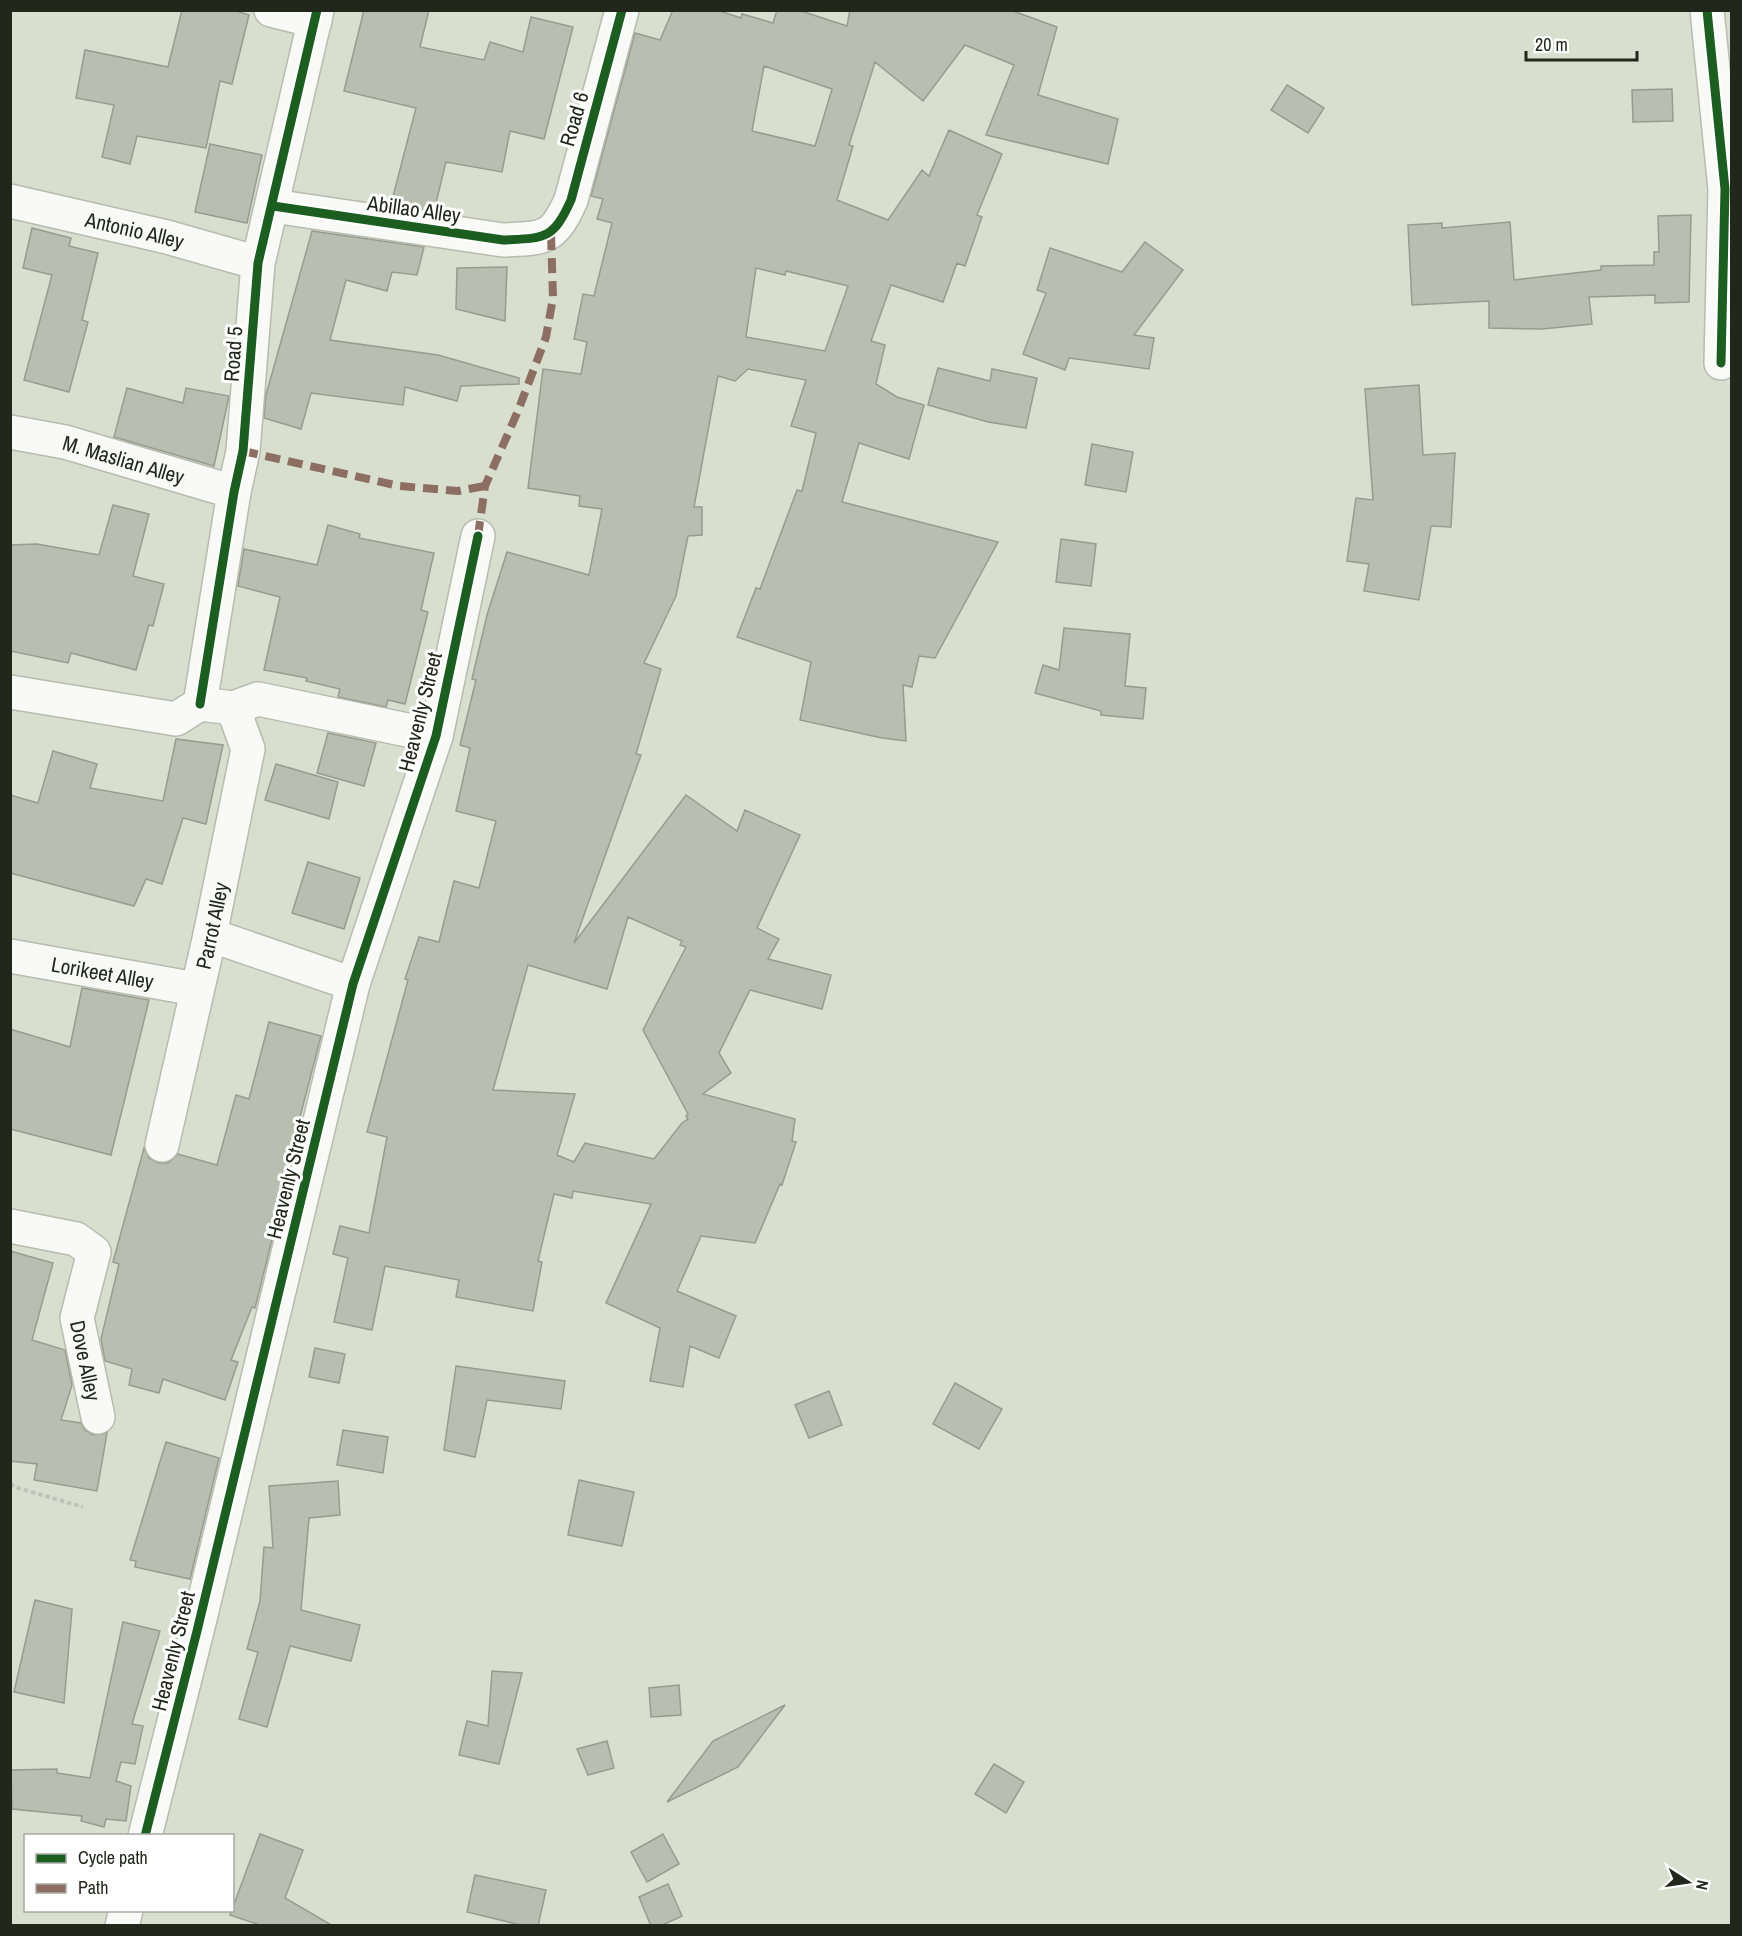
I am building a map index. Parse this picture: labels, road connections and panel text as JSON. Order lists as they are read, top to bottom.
{
  "streets": {
    "street": [
      "Road 6",
      "Abillao Alley",
      "Antonio Alley",
      "Road 5",
      "M. Maslian Alley",
      "Heavenly Street",
      "Parrot Alley",
      "Lorikeet Alley",
      "Dove Alley"
    ]
  },
  "crossings": [
    ["Road 6", "Abillao Alley"],
    ["Abillao Alley", "Road 5"],
    ["Antonio Alley", "Road 5"],
    ["Road 5", "M. Maslian Alley"],
    ["Parrot Alley", "Lorikeet Alley"]
  ],
  "legend": ["Cycle path", "Path"],
  "scale_bar": "20 m",
  "north": "right"
}
